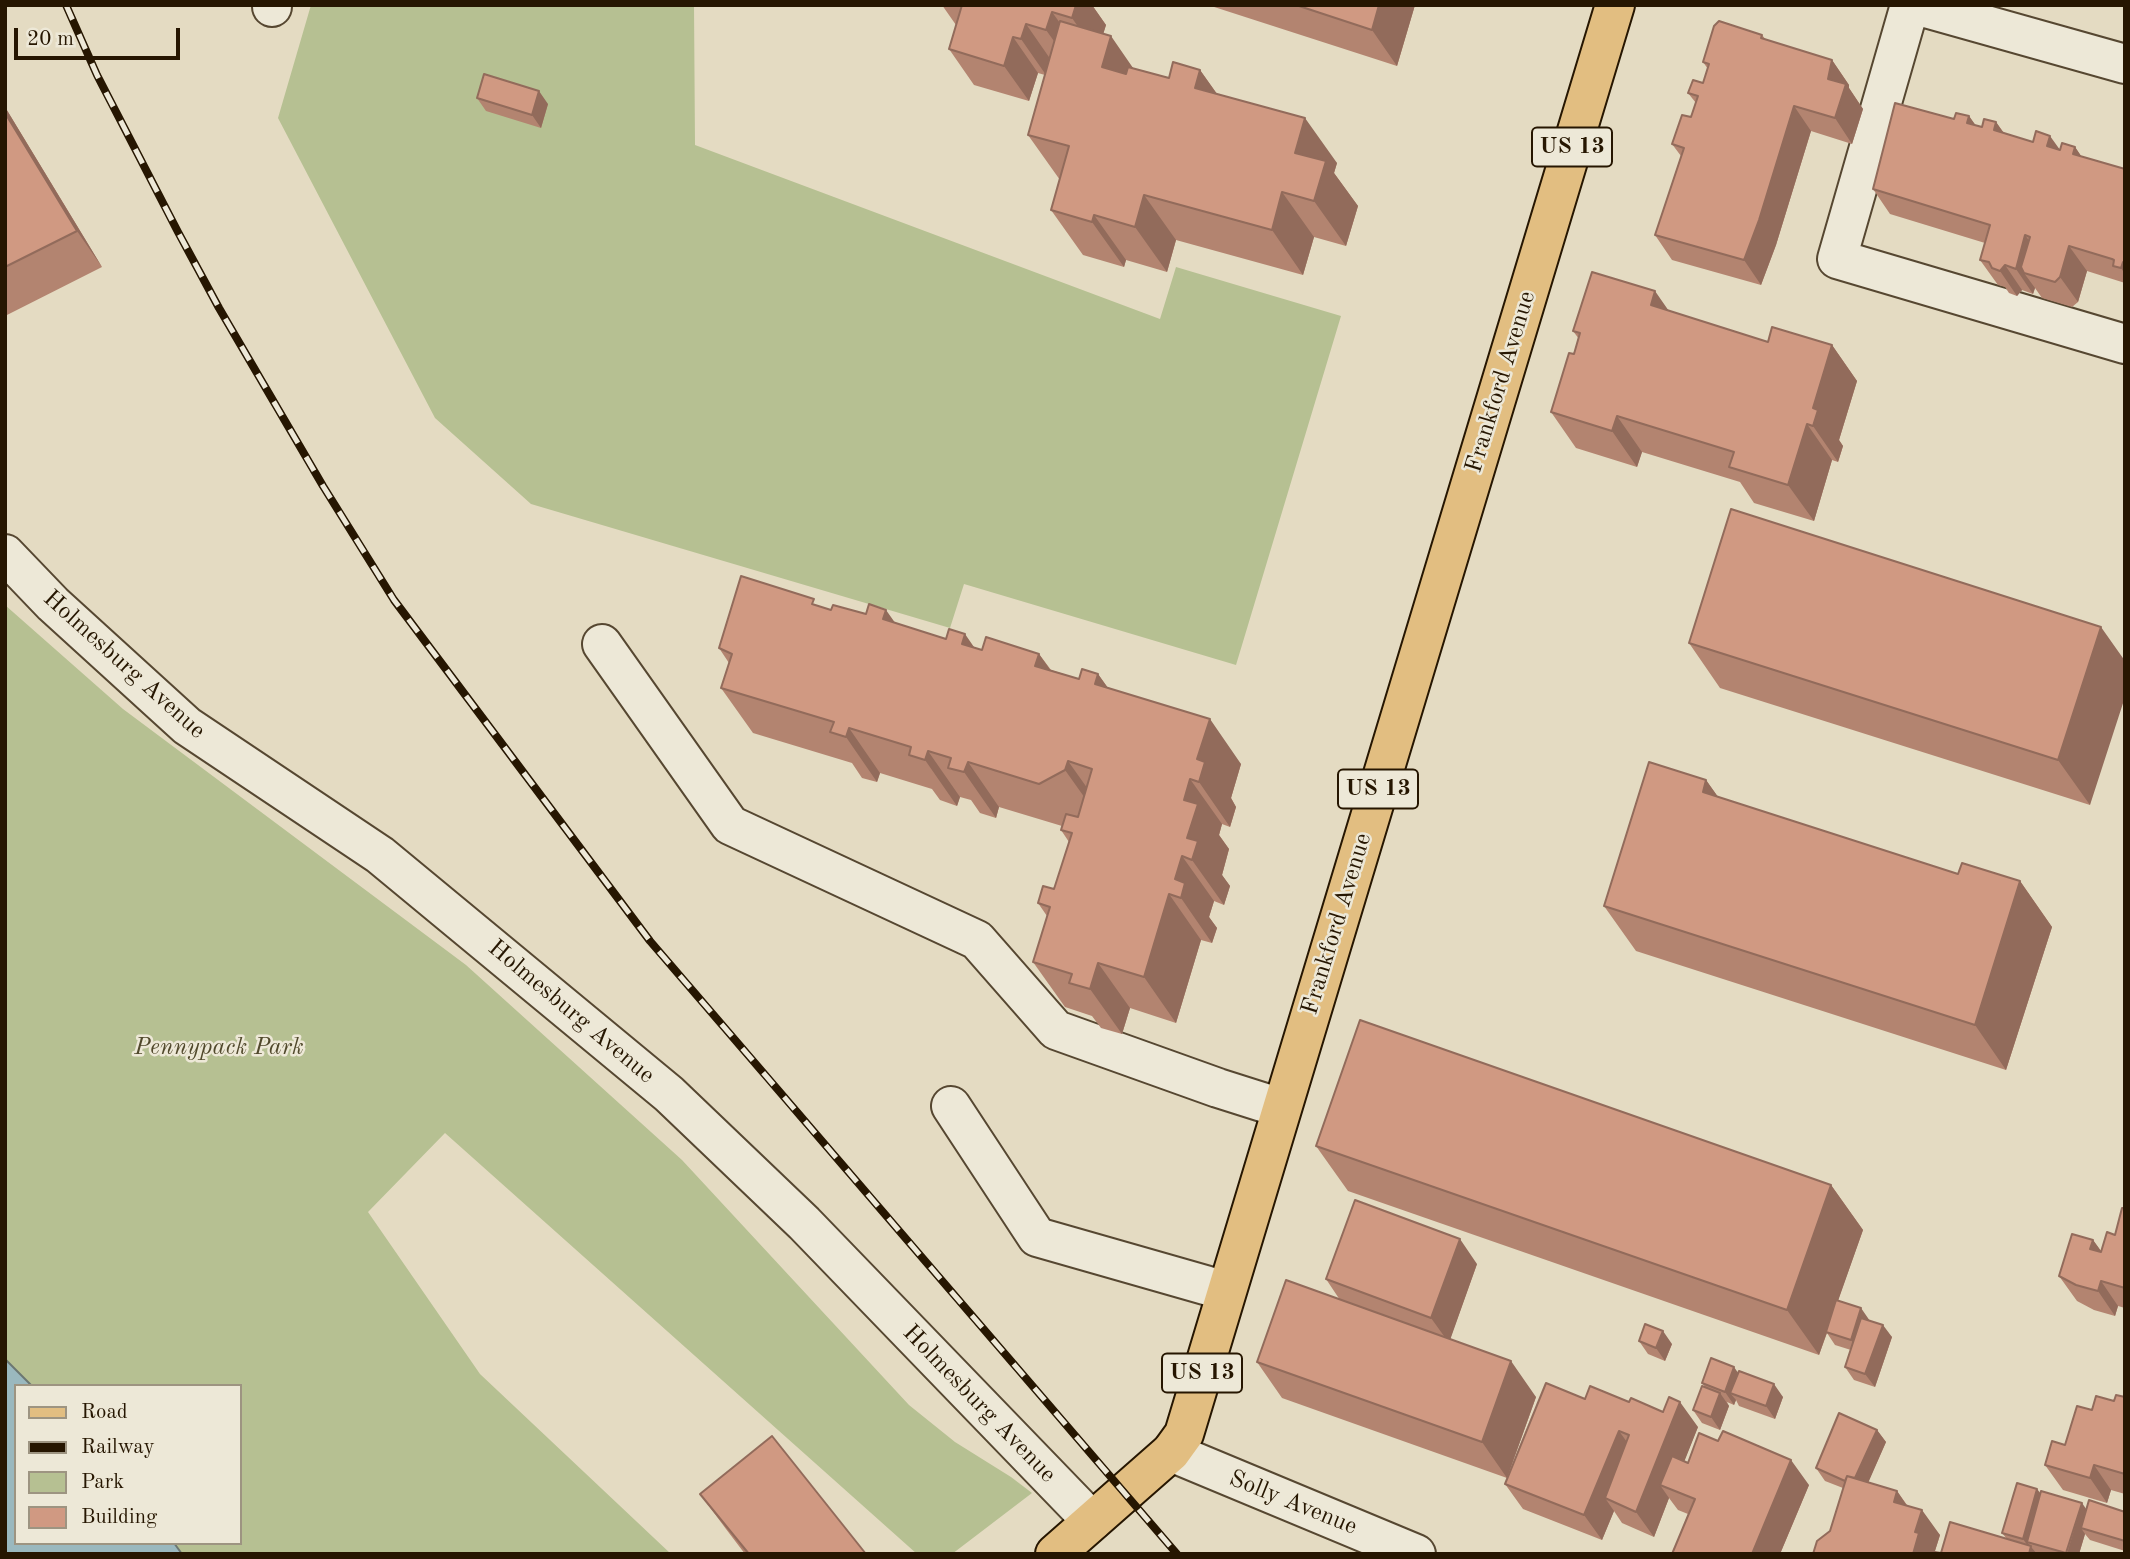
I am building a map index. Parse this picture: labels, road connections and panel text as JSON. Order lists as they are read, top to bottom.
{
  "streets": {
    "main road": ["US 13", "Frankford Avenue"],
    "street": ["Holmesburg Avenue", "Solly Avenue"]
  },
  "crossings": [
    ["Frankford Avenue", "Holmesburg Avenue"],
    ["Frankford Avenue", "Solly Avenue"]
  ],
  "parks": ["Pennypack Park"],
  "legend": [
    "Road",
    "Railway",
    "Park",
    "Building"
  ],
  "scale_bar": "20 m"
}
